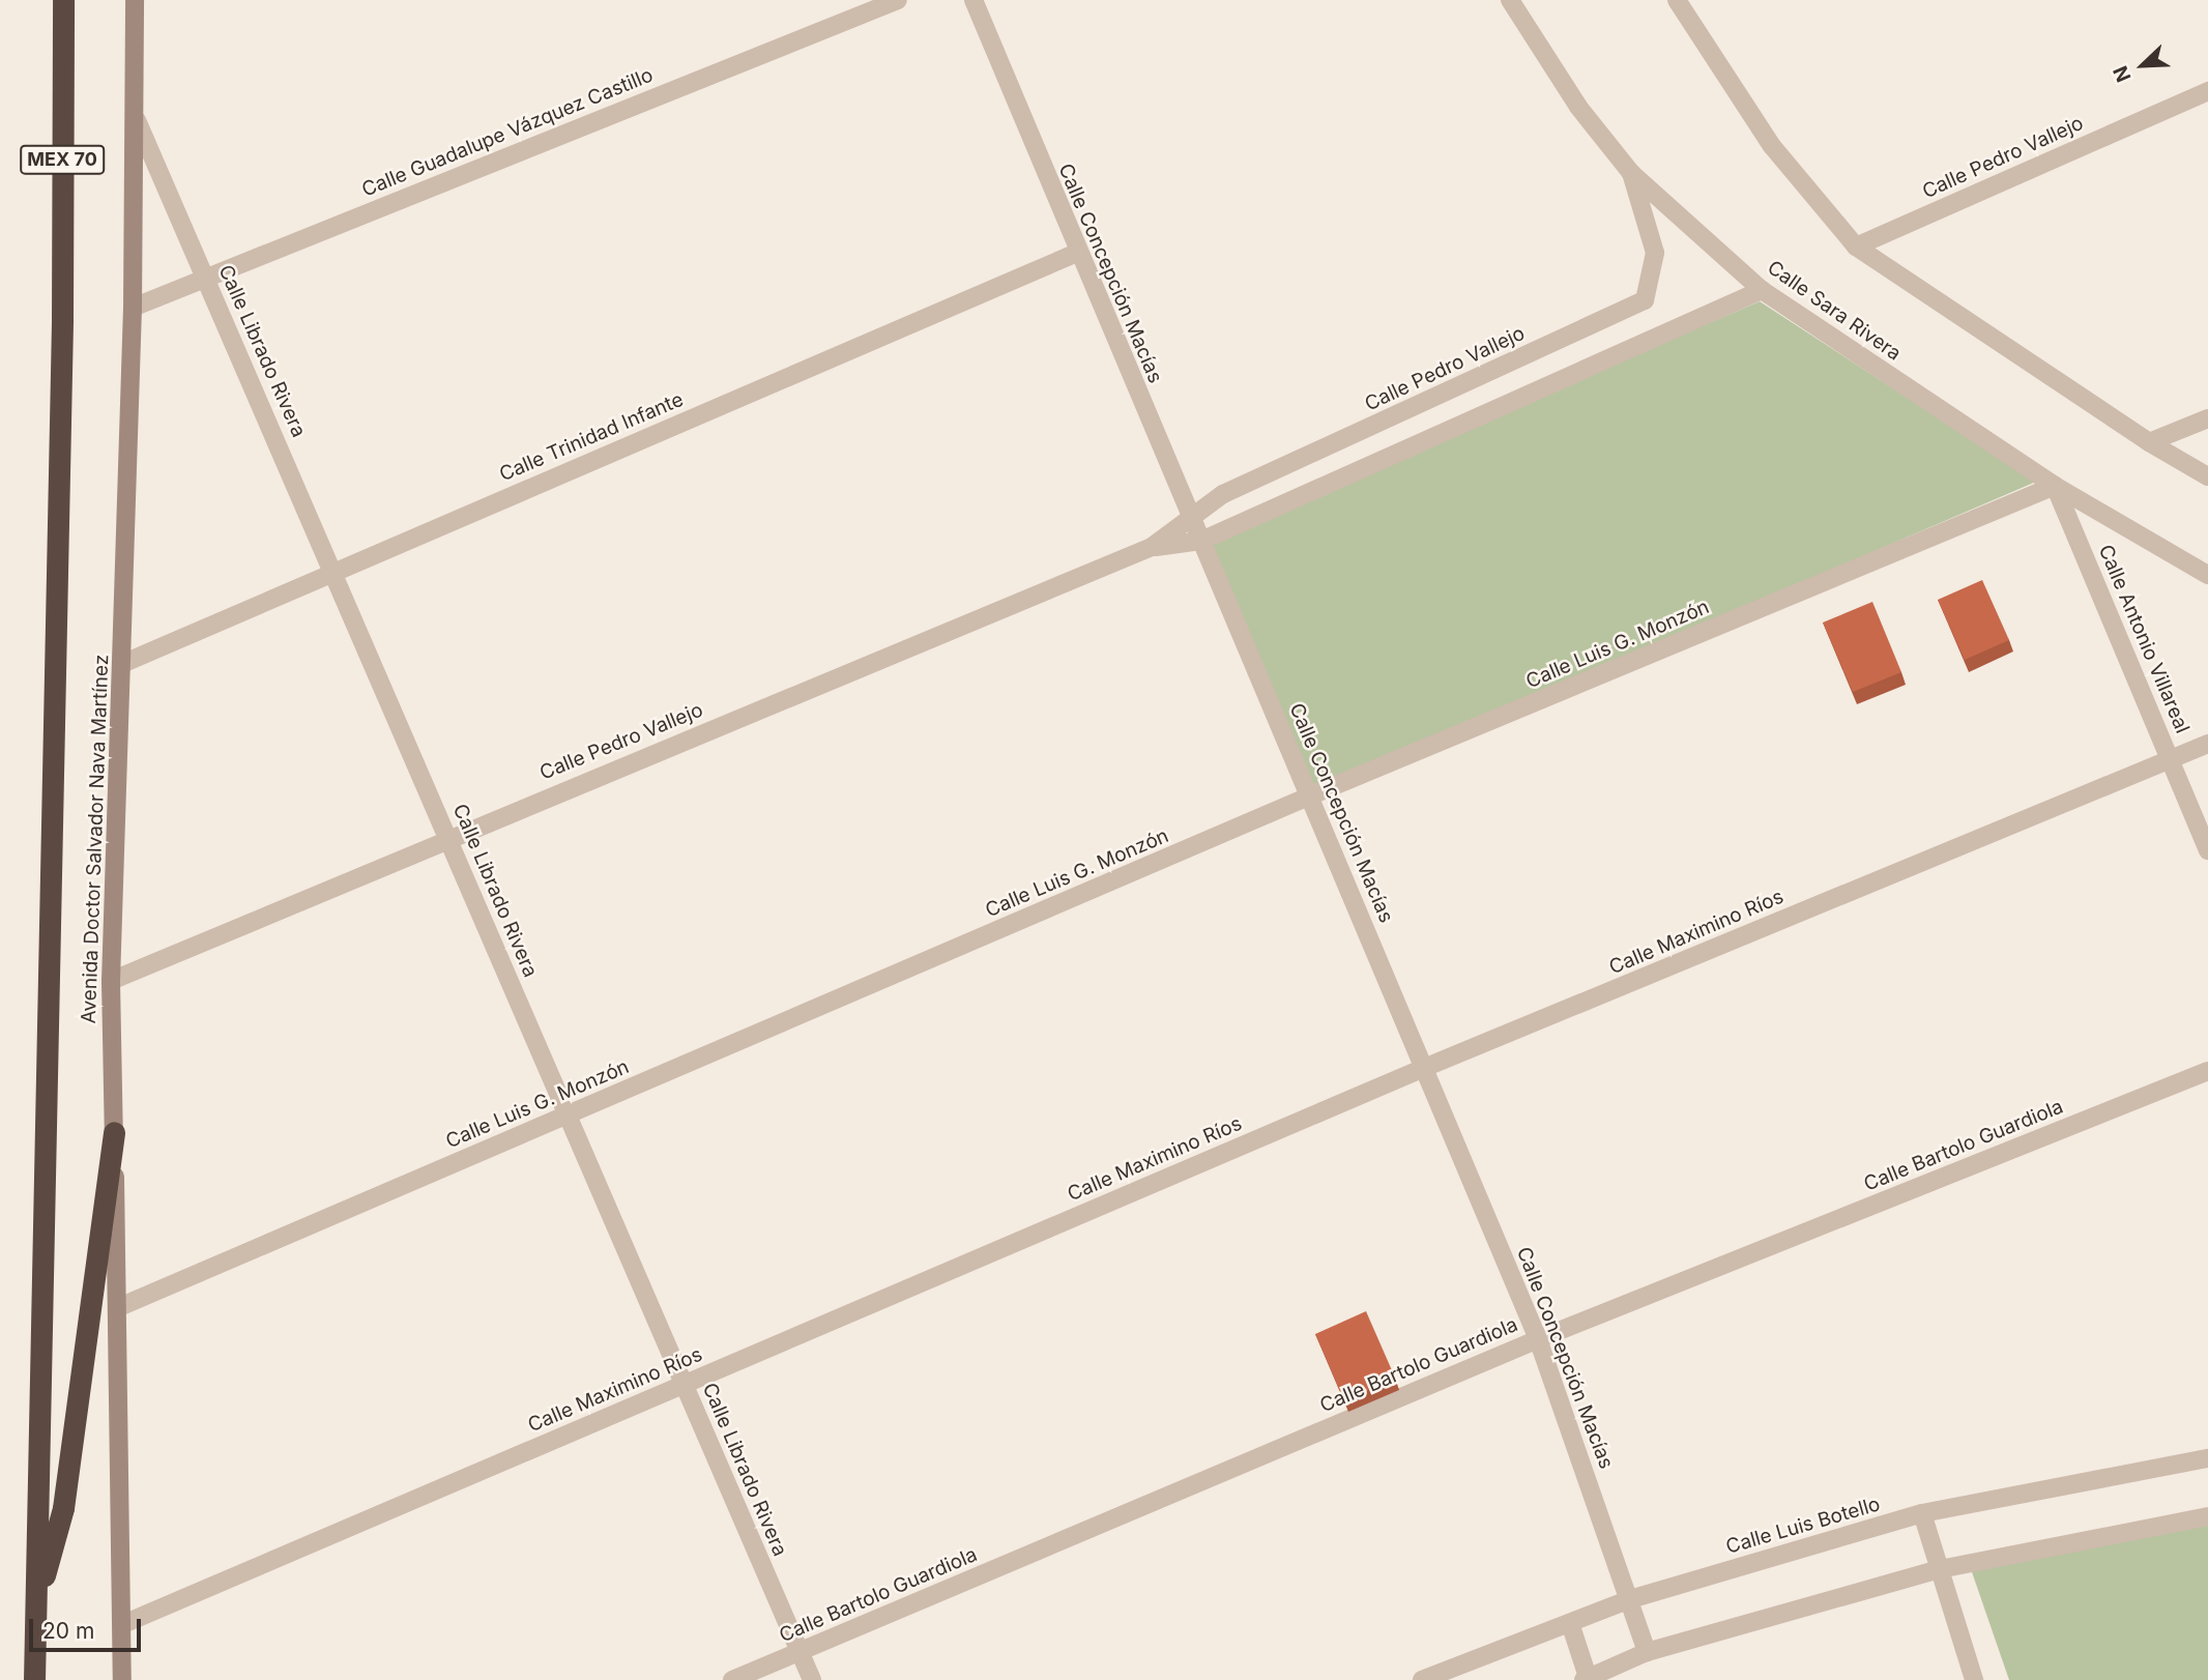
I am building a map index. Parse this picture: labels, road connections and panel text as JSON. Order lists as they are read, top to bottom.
{
  "streets": {
    "highway": ["MEX 70", "Avenida Doctor Salvador Nava Martínez"],
    "street": [
      "Calle Guadalupe Vázquez Castillo",
      "Calle Pedro Vallejo",
      "Calle Concepción Macías",
      "Calle Sara Rivera",
      "Calle Librado Rivera",
      "Calle Trinidad Infante",
      "Calle Antonio Villareal",
      "Calle Luis G. Monzón",
      "Calle Maximino Ríos",
      "Calle Bartolo Guardiola",
      "Calle Luis Botello"
    ]
  },
  "crossings": [
    ["Calle Guadalupe Vázquez Castillo", "Calle Librado Rivera"],
    ["Calle Guadalupe Vázquez Castillo", "Avenida Doctor Salvador Nava Martínez"],
    ["Calle Pedro Vallejo", "Calle Concepción Macías"],
    ["Calle Pedro Vallejo", "Calle Sara Rivera"],
    ["Calle Pedro Vallejo", "Calle Librado Rivera"],
    ["Calle Pedro Vallejo", "Avenida Doctor Salvador Nava Martínez"],
    ["Calle Concepción Macías", "Calle Trinidad Infante"],
    ["Calle Concepción Macías", "Calle Luis G. Monzón"],
    ["Calle Concepción Macías", "Calle Maximino Ríos"],
    ["Calle Concepción Macías", "Calle Bartolo Guardiola"],
    ["Calle Concepción Macías", "Calle Luis Botello"],
    ["Calle Sara Rivera", "Calle Antonio Villareal"],
    ["Calle Sara Rivera", "Calle Luis G. Monzón"],
    ["Calle Librado Rivera", "Calle Trinidad Infante"],
    ["Calle Librado Rivera", "Calle Luis G. Monzón"],
    ["Calle Librado Rivera", "Avenida Doctor Salvador Nava Martínez"],
    ["Calle Librado Rivera", "Calle Maximino Ríos"],
    ["Calle Librado Rivera", "Calle Bartolo Guardiola"],
    ["Calle Trinidad Infante", "Avenida Doctor Salvador Nava Martínez"],
    ["Calle Antonio Villareal", "Calle Luis G. Monzón"],
    ["Calle Antonio Villareal", "Calle Maximino Ríos"],
    ["Calle Luis G. Monzón", "Avenida Doctor Salvador Nava Martínez"],
    ["Avenida Doctor Salvador Nava Martínez", "Calle Maximino Ríos"]
  ],
  "scale_bar": "20 m",
  "north": "bottom left"
}
